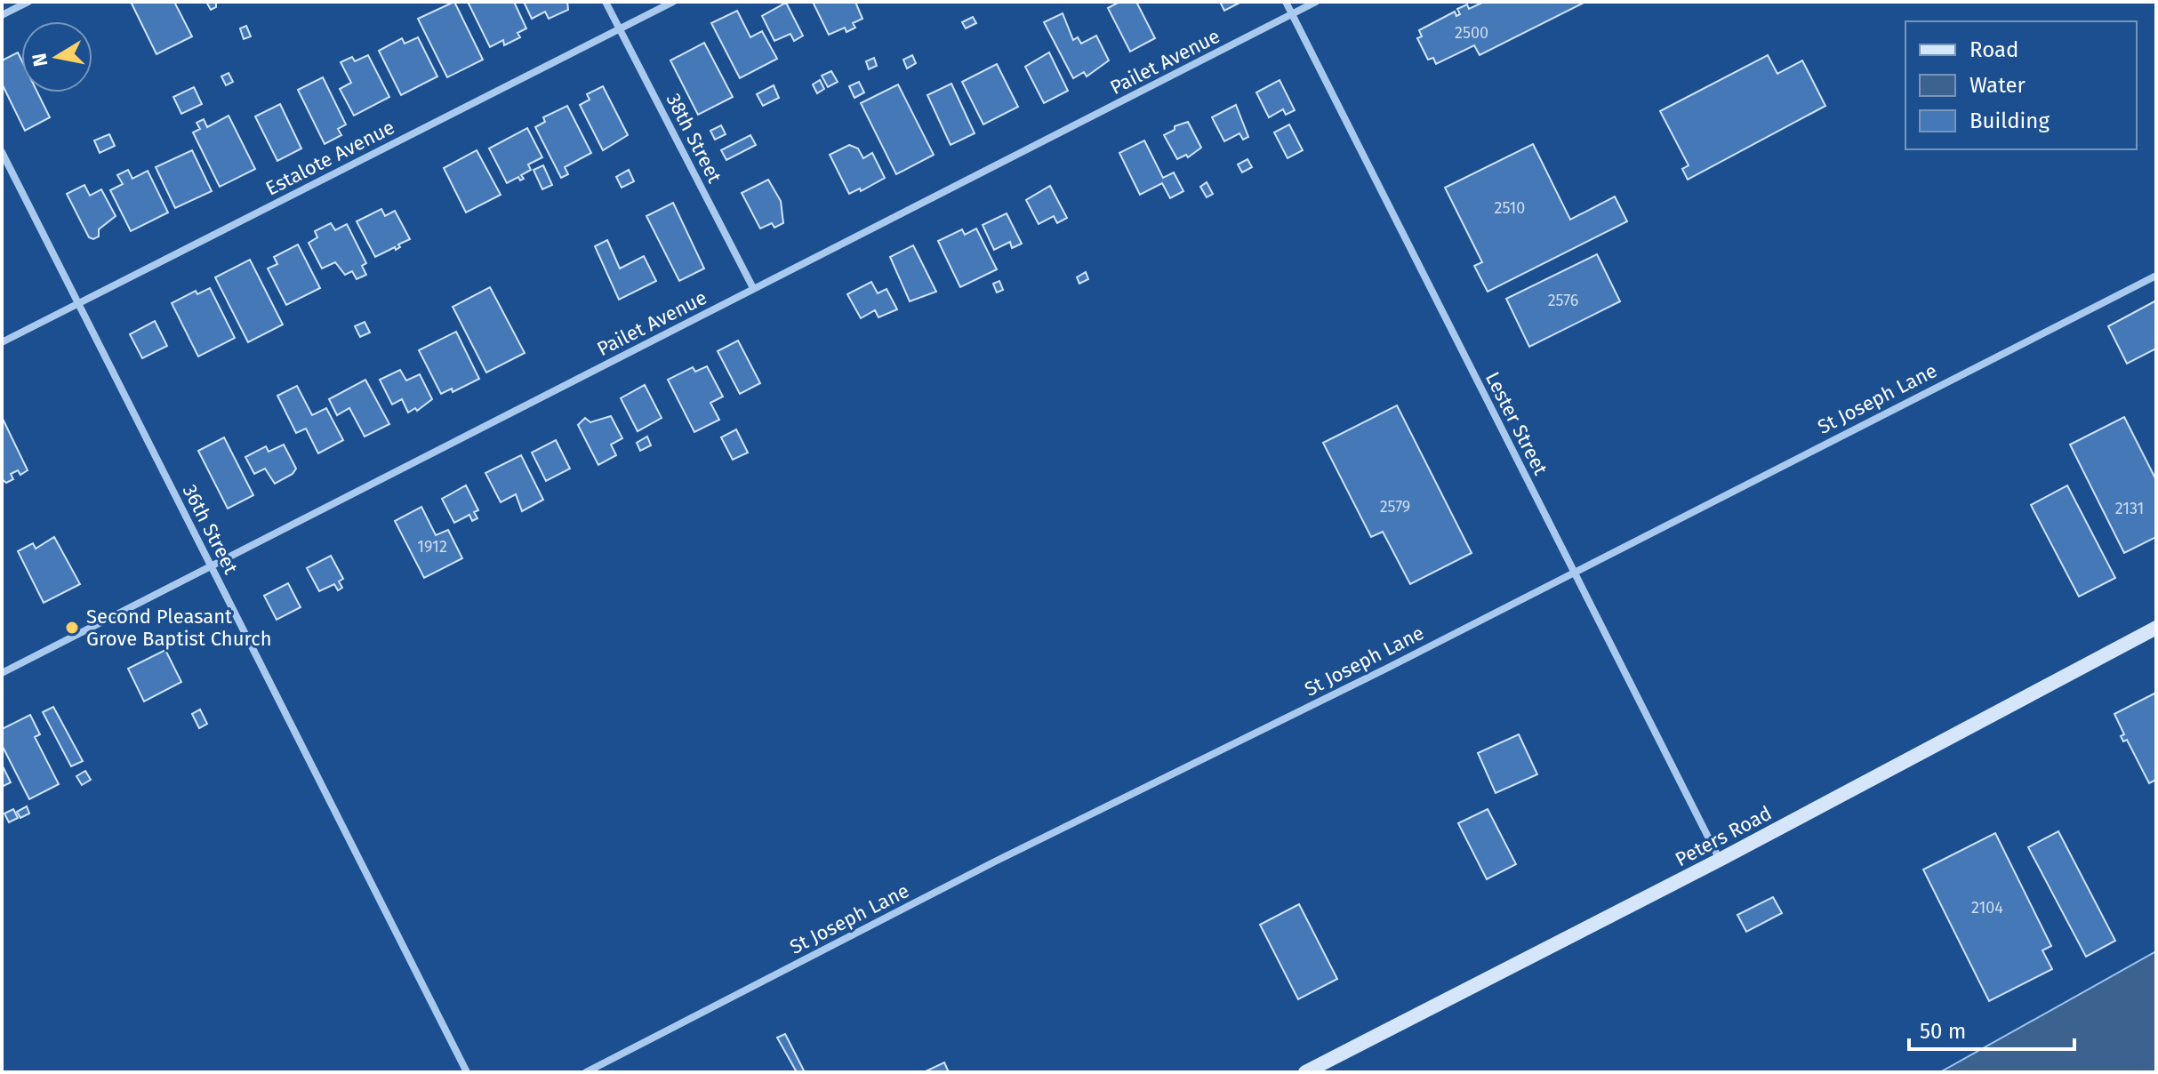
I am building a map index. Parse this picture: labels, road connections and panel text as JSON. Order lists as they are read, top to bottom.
{
  "streets": {
    "main road": ["Peters Road"],
    "street": [
      "Pailet Avenue",
      "38th Street",
      "Estalote Avenue",
      "St Joseph Lane",
      "Lester Street",
      "36th Street"
    ]
  },
  "crossings": [
    ["Pailet Avenue", "38th Street"],
    ["Pailet Avenue", "Lester Street"],
    ["Pailet Avenue", "36th Street"],
    ["38th Street", "Estalote Avenue"],
    ["Estalote Avenue", "36th Street"],
    ["St Joseph Lane", "Lester Street"],
    ["Lester Street", "Peters Road"]
  ],
  "places": ["Second Pleasant Grove Baptist Church"],
  "house_numbers": [
    "2500",
    "2510",
    "2576",
    "2579",
    "2131",
    "1912",
    "2104"
  ],
  "legend": ["Road", "Water", "Building"],
  "scale_bar": "50 m",
  "north": "left"
}
